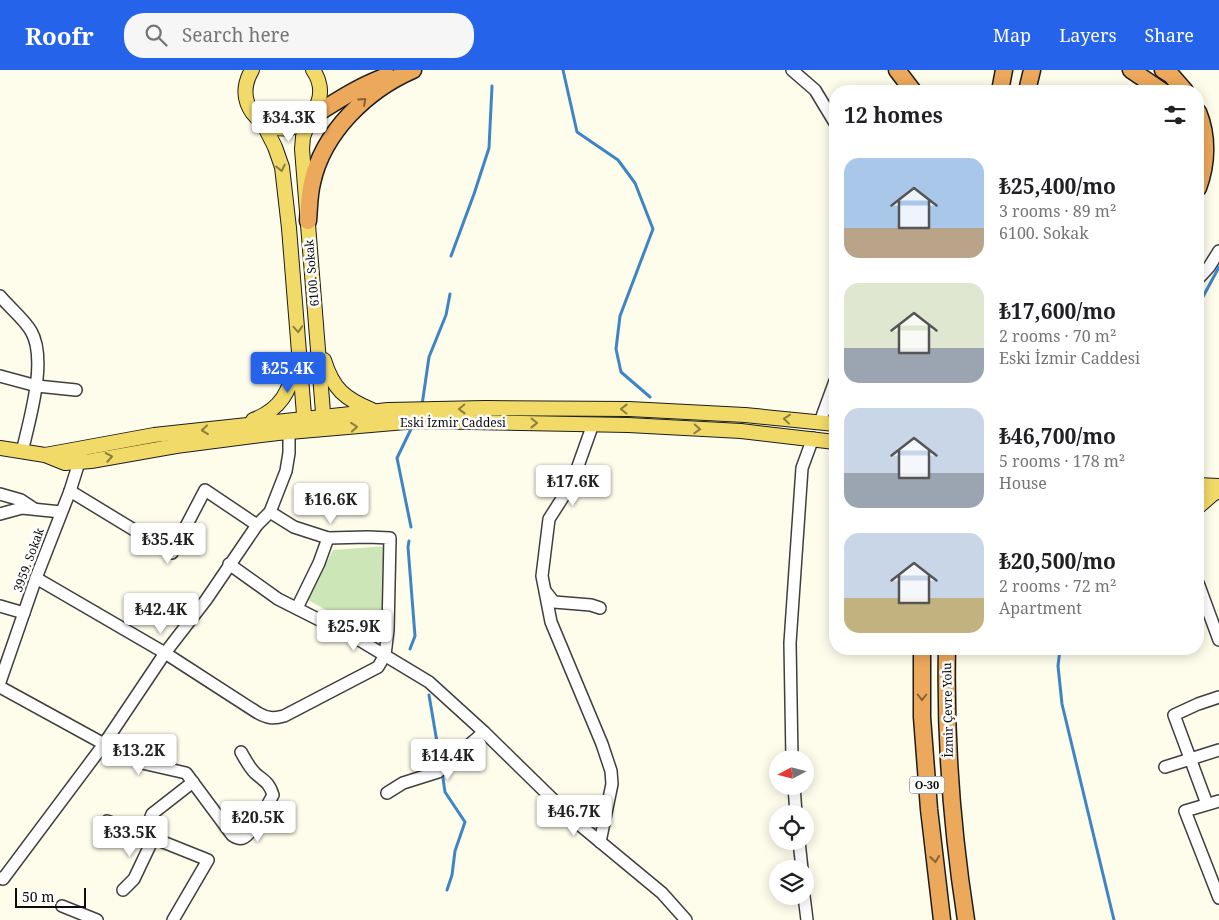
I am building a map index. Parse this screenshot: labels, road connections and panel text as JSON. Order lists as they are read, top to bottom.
{
  "streets": {
    "highway": ["İzmir Çevre Yolu", "O-30"],
    "main road": ["6100. Sokak", "Eski İzmir Caddesi"],
    "street": ["3959. Sokak"]
  },
  "crossings": [
    ["6100. Sokak", "Eski İzmir Caddesi"],
    ["Eski İzmir Caddesi", "3959. Sokak"]
  ],
  "scale_bar": "50 m",
  "north": "left",
  "page": {
    "header": "Roofr",
    "search": "Search here",
    "nav": ["Map", "Layers", "Share"],
    "heading": "12 homes",
    "price": [
      "₺34.3K",
      "₺25.4K",
      "₺17.6K",
      "₺16.6K",
      "₺35.4K",
      "₺42.4K",
      "₺25.9K",
      "₺13.2K",
      "₺14.4K",
      "₺46.7K",
      "₺20.5K",
      "₺33.5K"
    ],
    "list": [
      {
        "name": "₺25,400/mo",
        "note": "3 rooms · 89 m² · 6100. Sokak"
      },
      {
        "name": "₺17,600/mo",
        "note": "2 rooms · 70 m² · Eski İzmir Caddesi"
      },
      {
        "name": "₺46,700/mo",
        "note": "5 rooms · 178 m² · House"
      },
      {
        "name": "₺20,500/mo",
        "note": "2 rooms · 72 m² · Apartment"
      }
    ],
    "scale": "50 m"
  }
}
